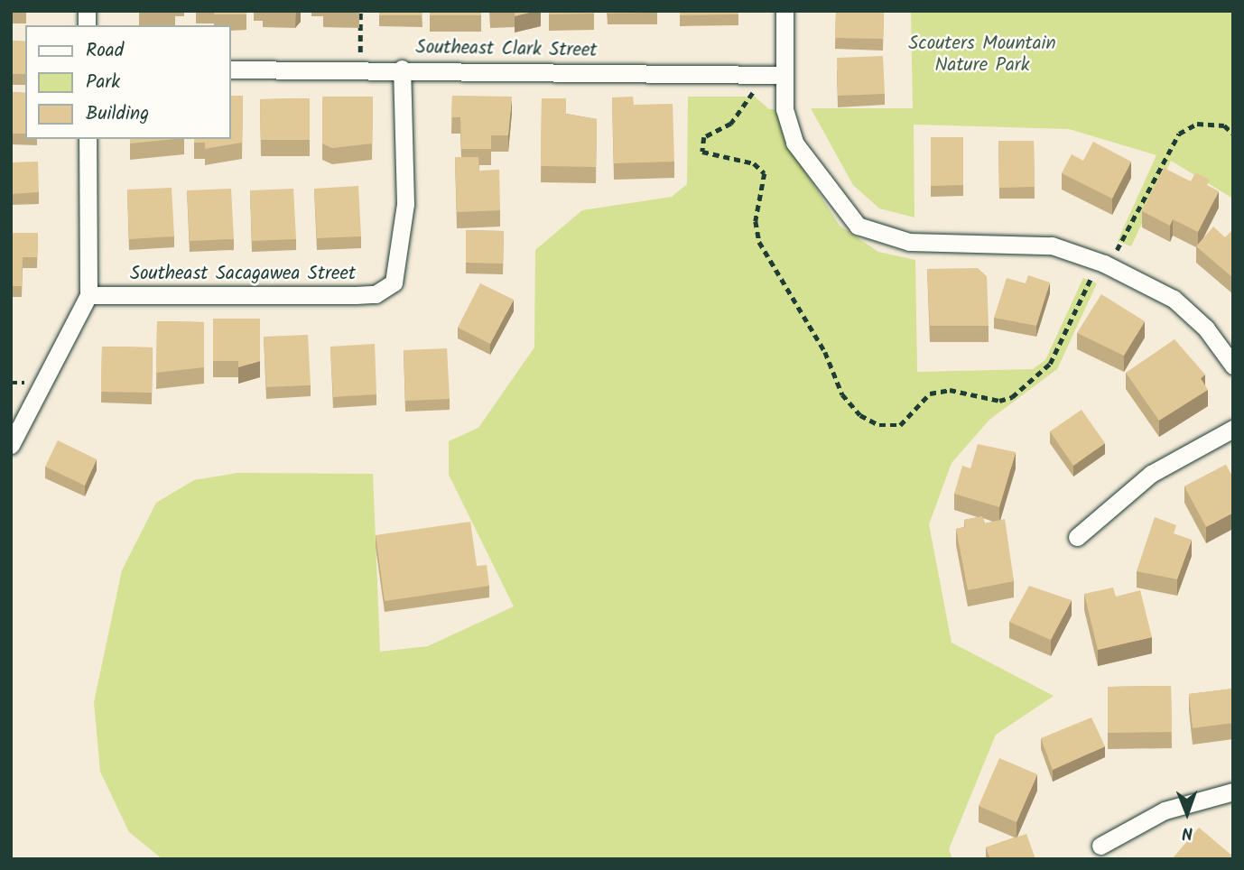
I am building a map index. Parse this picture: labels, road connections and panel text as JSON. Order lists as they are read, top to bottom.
{
  "streets": {
    "street": ["Southeast Clark Street", "Southeast Sacagawea Street"]
  },
  "crossings": [
    ["Southeast Clark Street", "Southeast Sacagawea Street"]
  ],
  "parks": ["Scouters Mountain Nature Park"],
  "legend": ["Road", "Park", "Building"],
  "north": "bottom"
}
